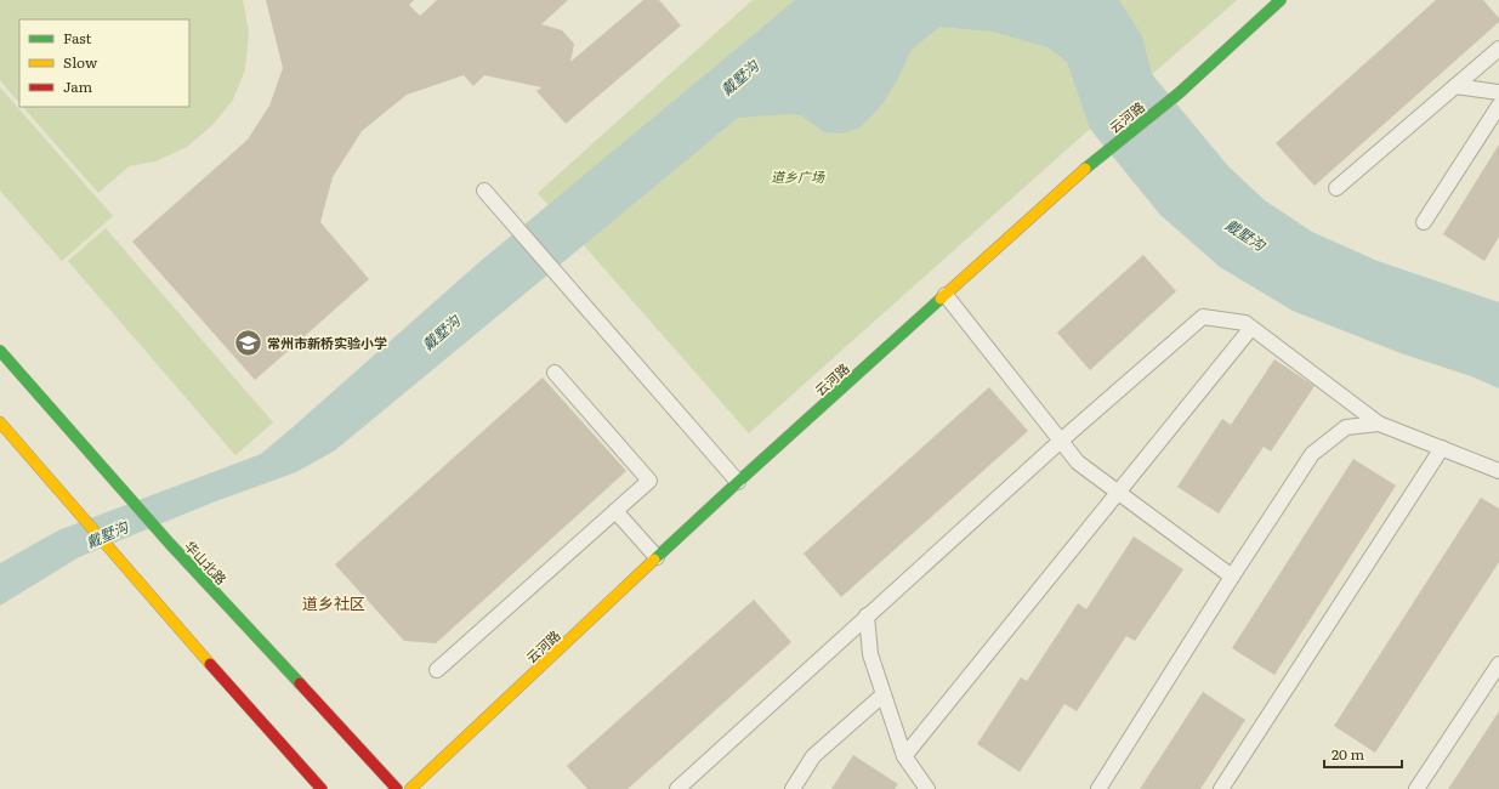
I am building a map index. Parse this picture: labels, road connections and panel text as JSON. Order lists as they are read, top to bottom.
{
  "streets": {
    "street": ["云河路", "华山北路"]
  },
  "districts": ["道乡社区"],
  "water": ["戴墅沟"],
  "parks": ["道乡广场"],
  "places": {
    "school or university": ["常州市新桥实验小学"]
  },
  "legend": ["Fast", "Slow", "Jam"],
  "scale_bar": "20 m"
}
